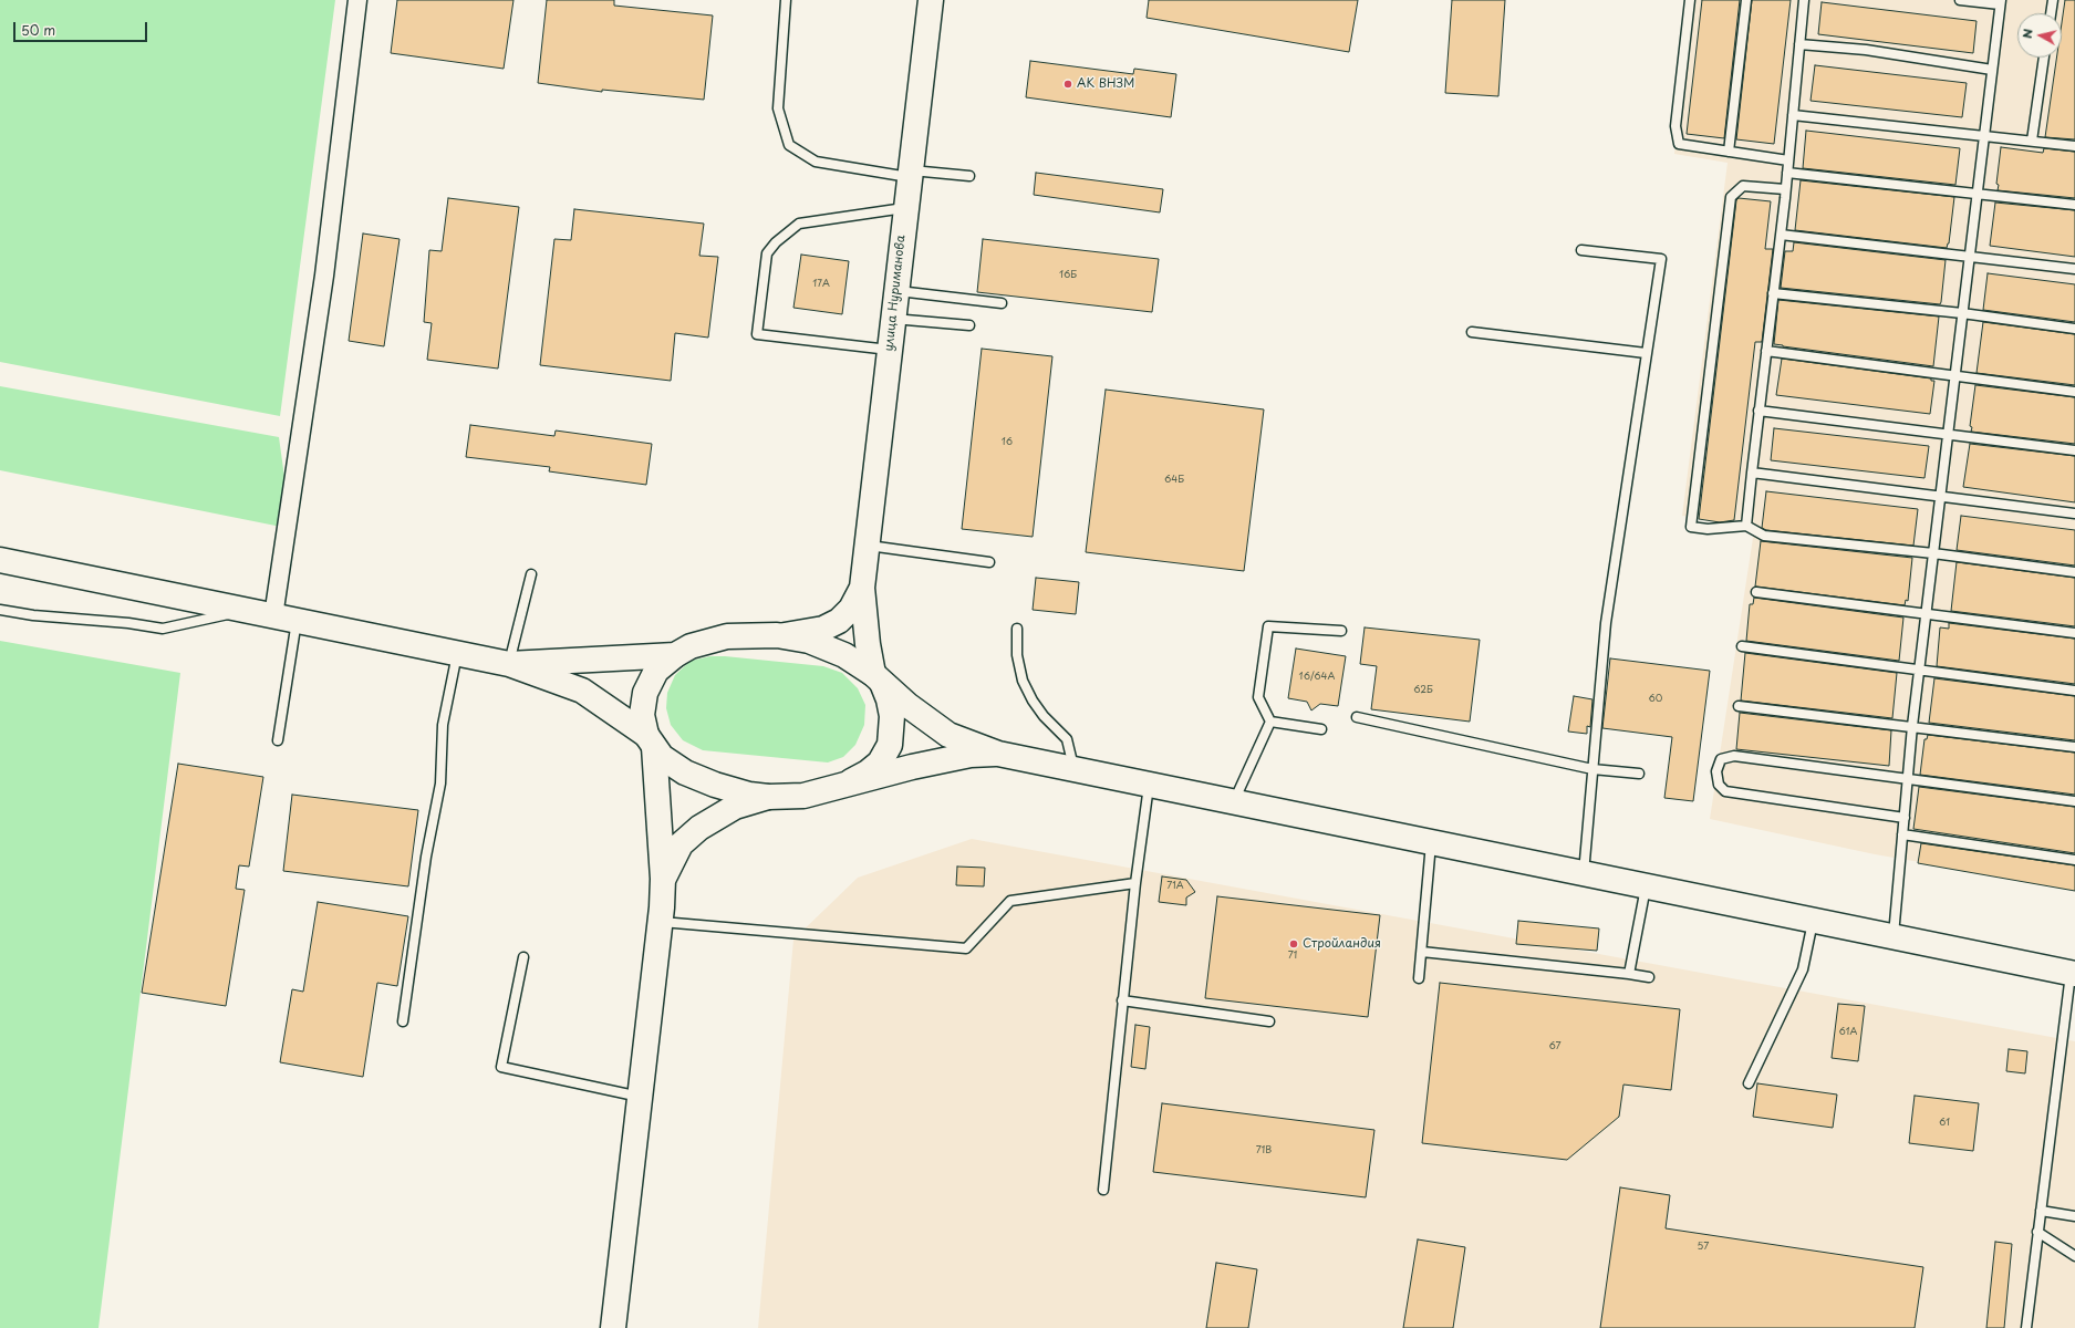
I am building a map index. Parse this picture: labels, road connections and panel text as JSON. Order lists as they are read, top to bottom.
{
  "streets": {
    "main road": ["улица Нуриманова"]
  },
  "places": ["АК ВНЗМ", "Стройландия"],
  "house_numbers": [
    "16Б",
    "17А",
    "16",
    "64Б",
    "16/64А",
    "62Б",
    "60",
    "71А",
    "71",
    "61А",
    "67",
    "61",
    "71В",
    "57"
  ],
  "scale_bar": "50 m",
  "north": "left"
}
